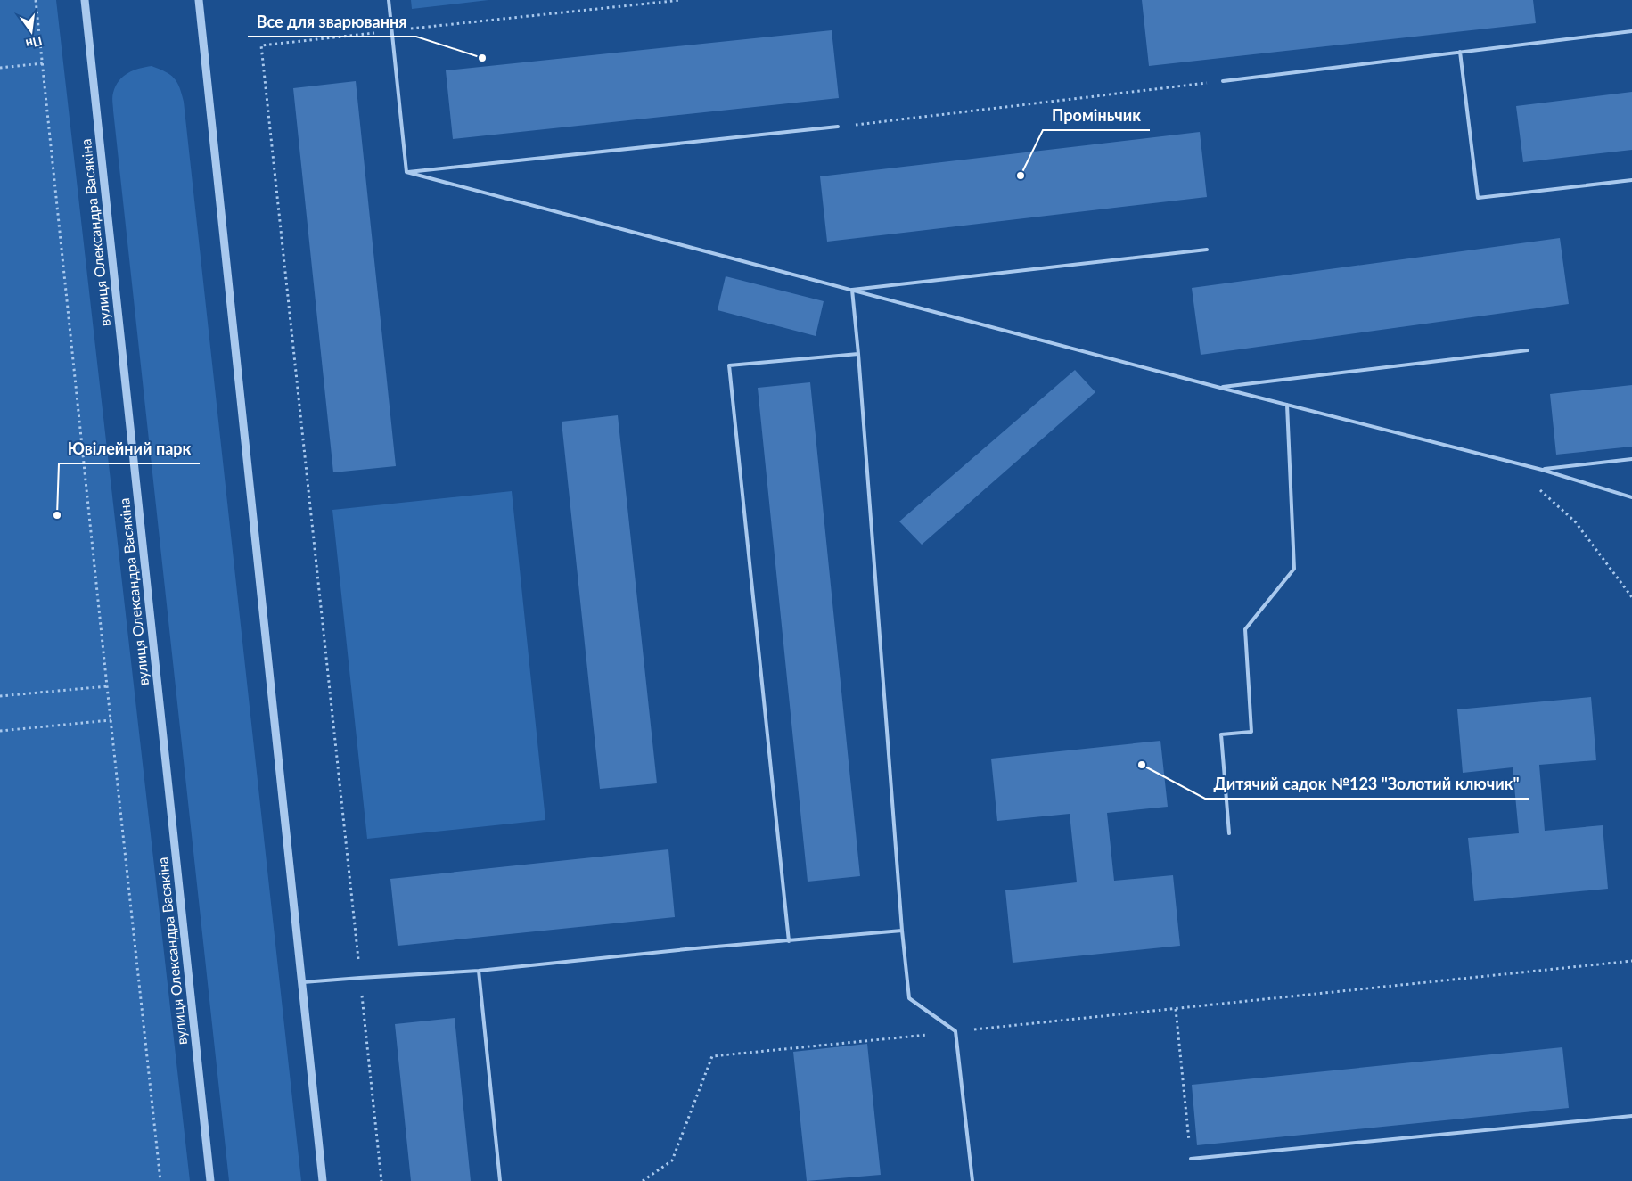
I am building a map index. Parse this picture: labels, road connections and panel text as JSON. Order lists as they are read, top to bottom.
{
  "streets": {
    "street": ["вулиця Олександра Васякіна"]
  },
  "places": [
    "Все для зварювання",
    "Проміньчик",
    "Ювілейний парк",
    "Дитячий садок №123 \"Золотий ключик\""
  ],
  "north": "bottom"
}
